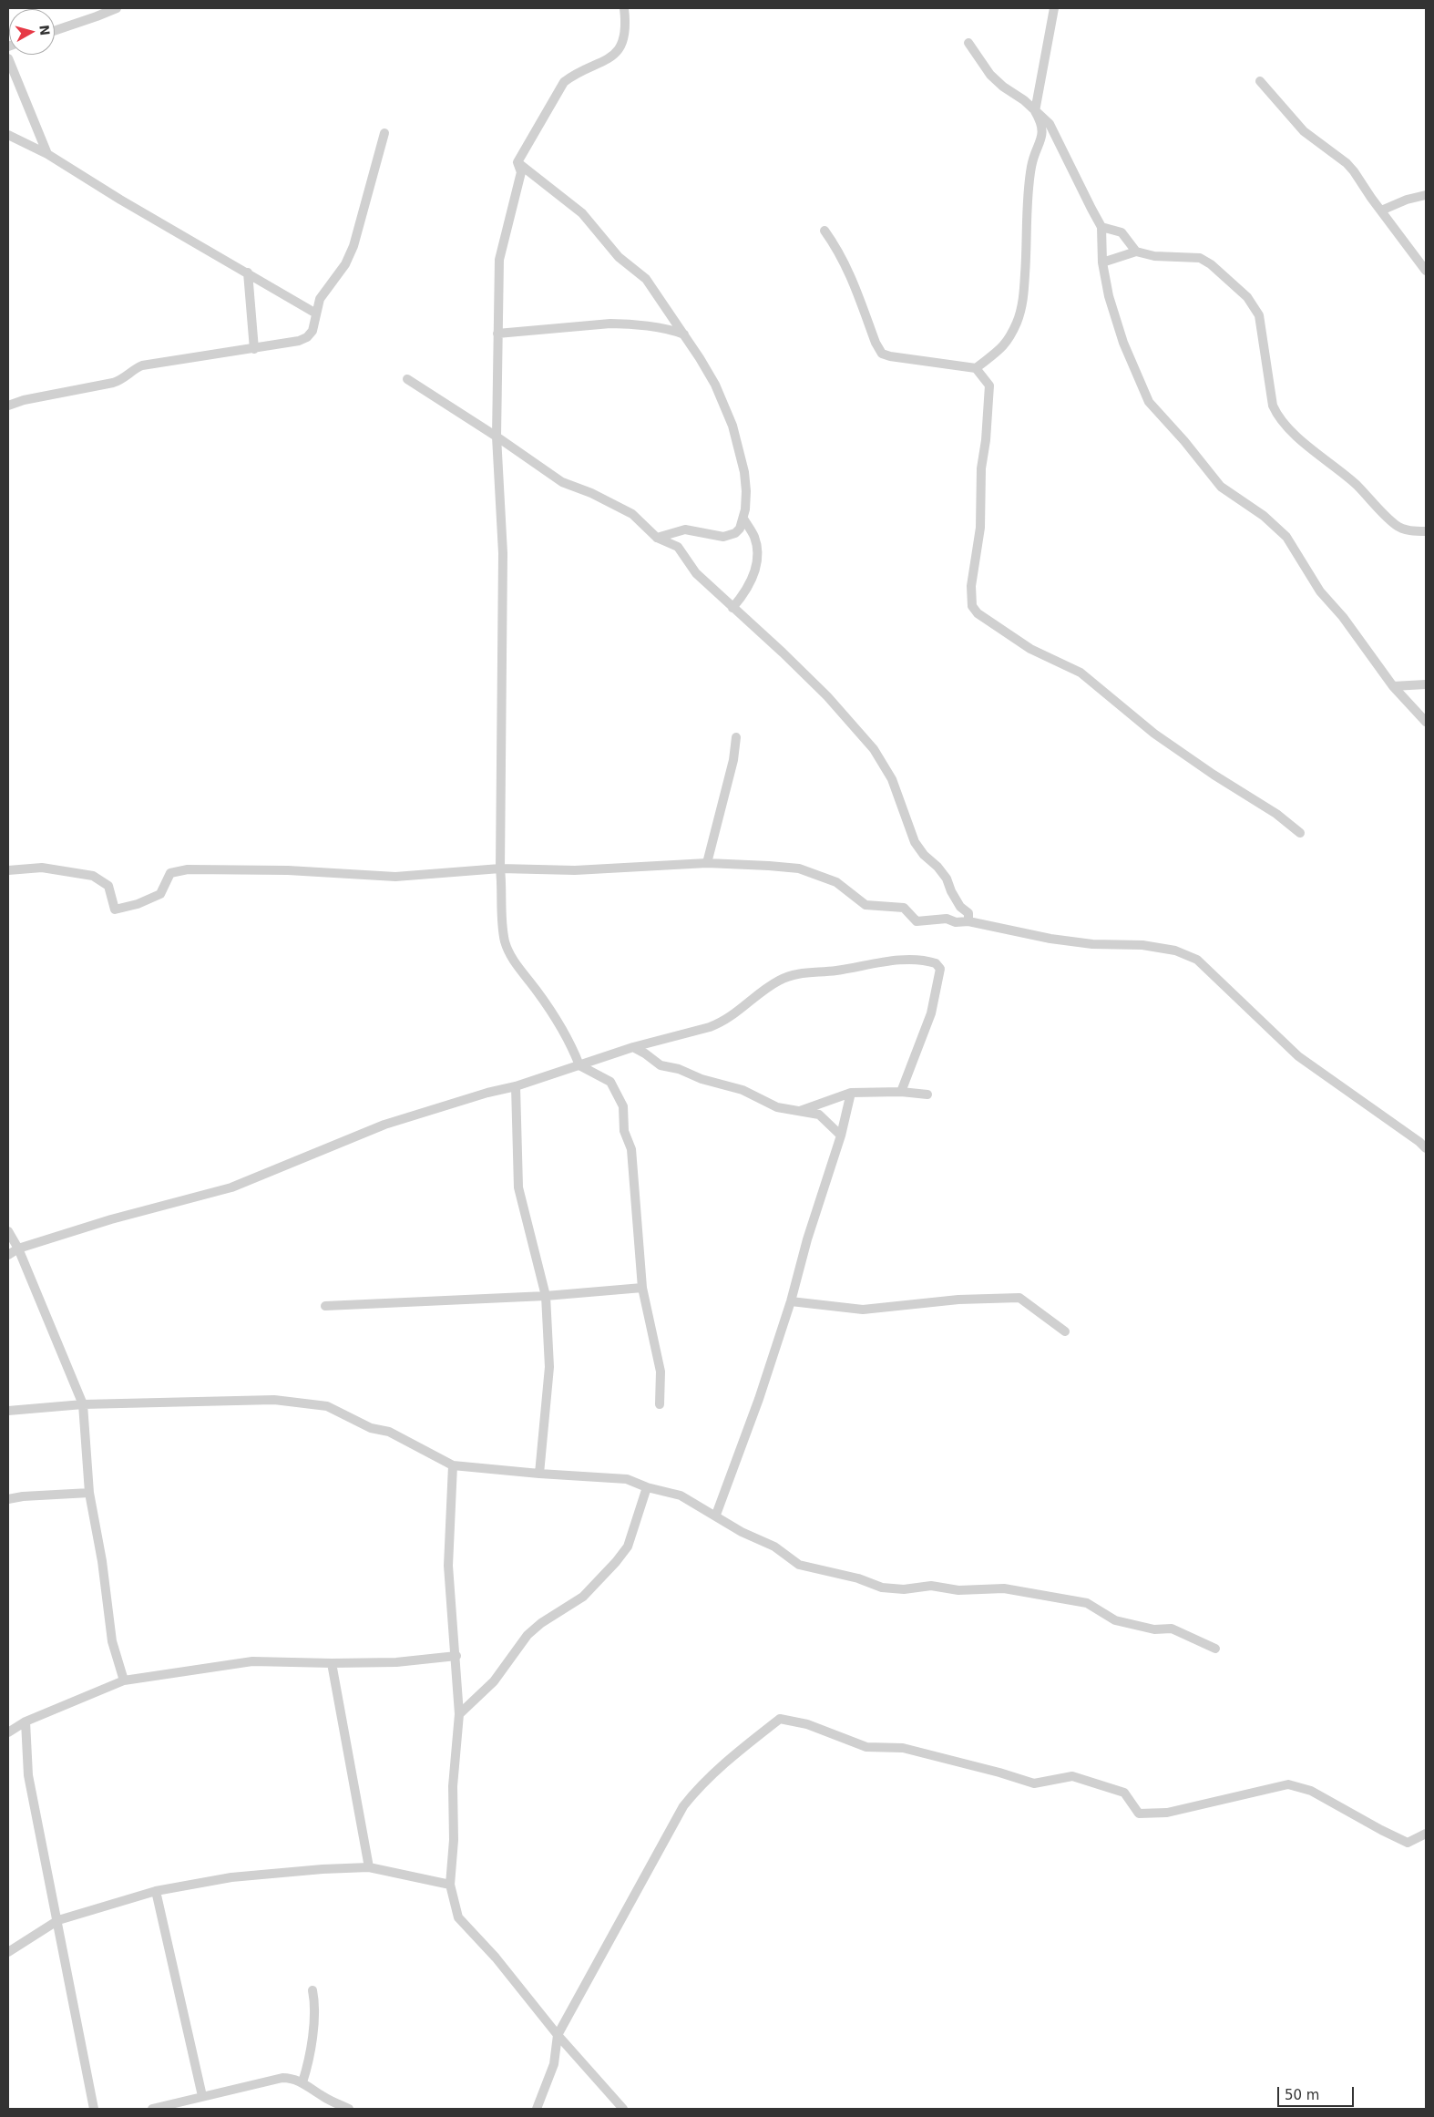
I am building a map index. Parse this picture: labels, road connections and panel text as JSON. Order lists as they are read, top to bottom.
{
  "scale_bar": "50 m",
  "north": "right"
}
